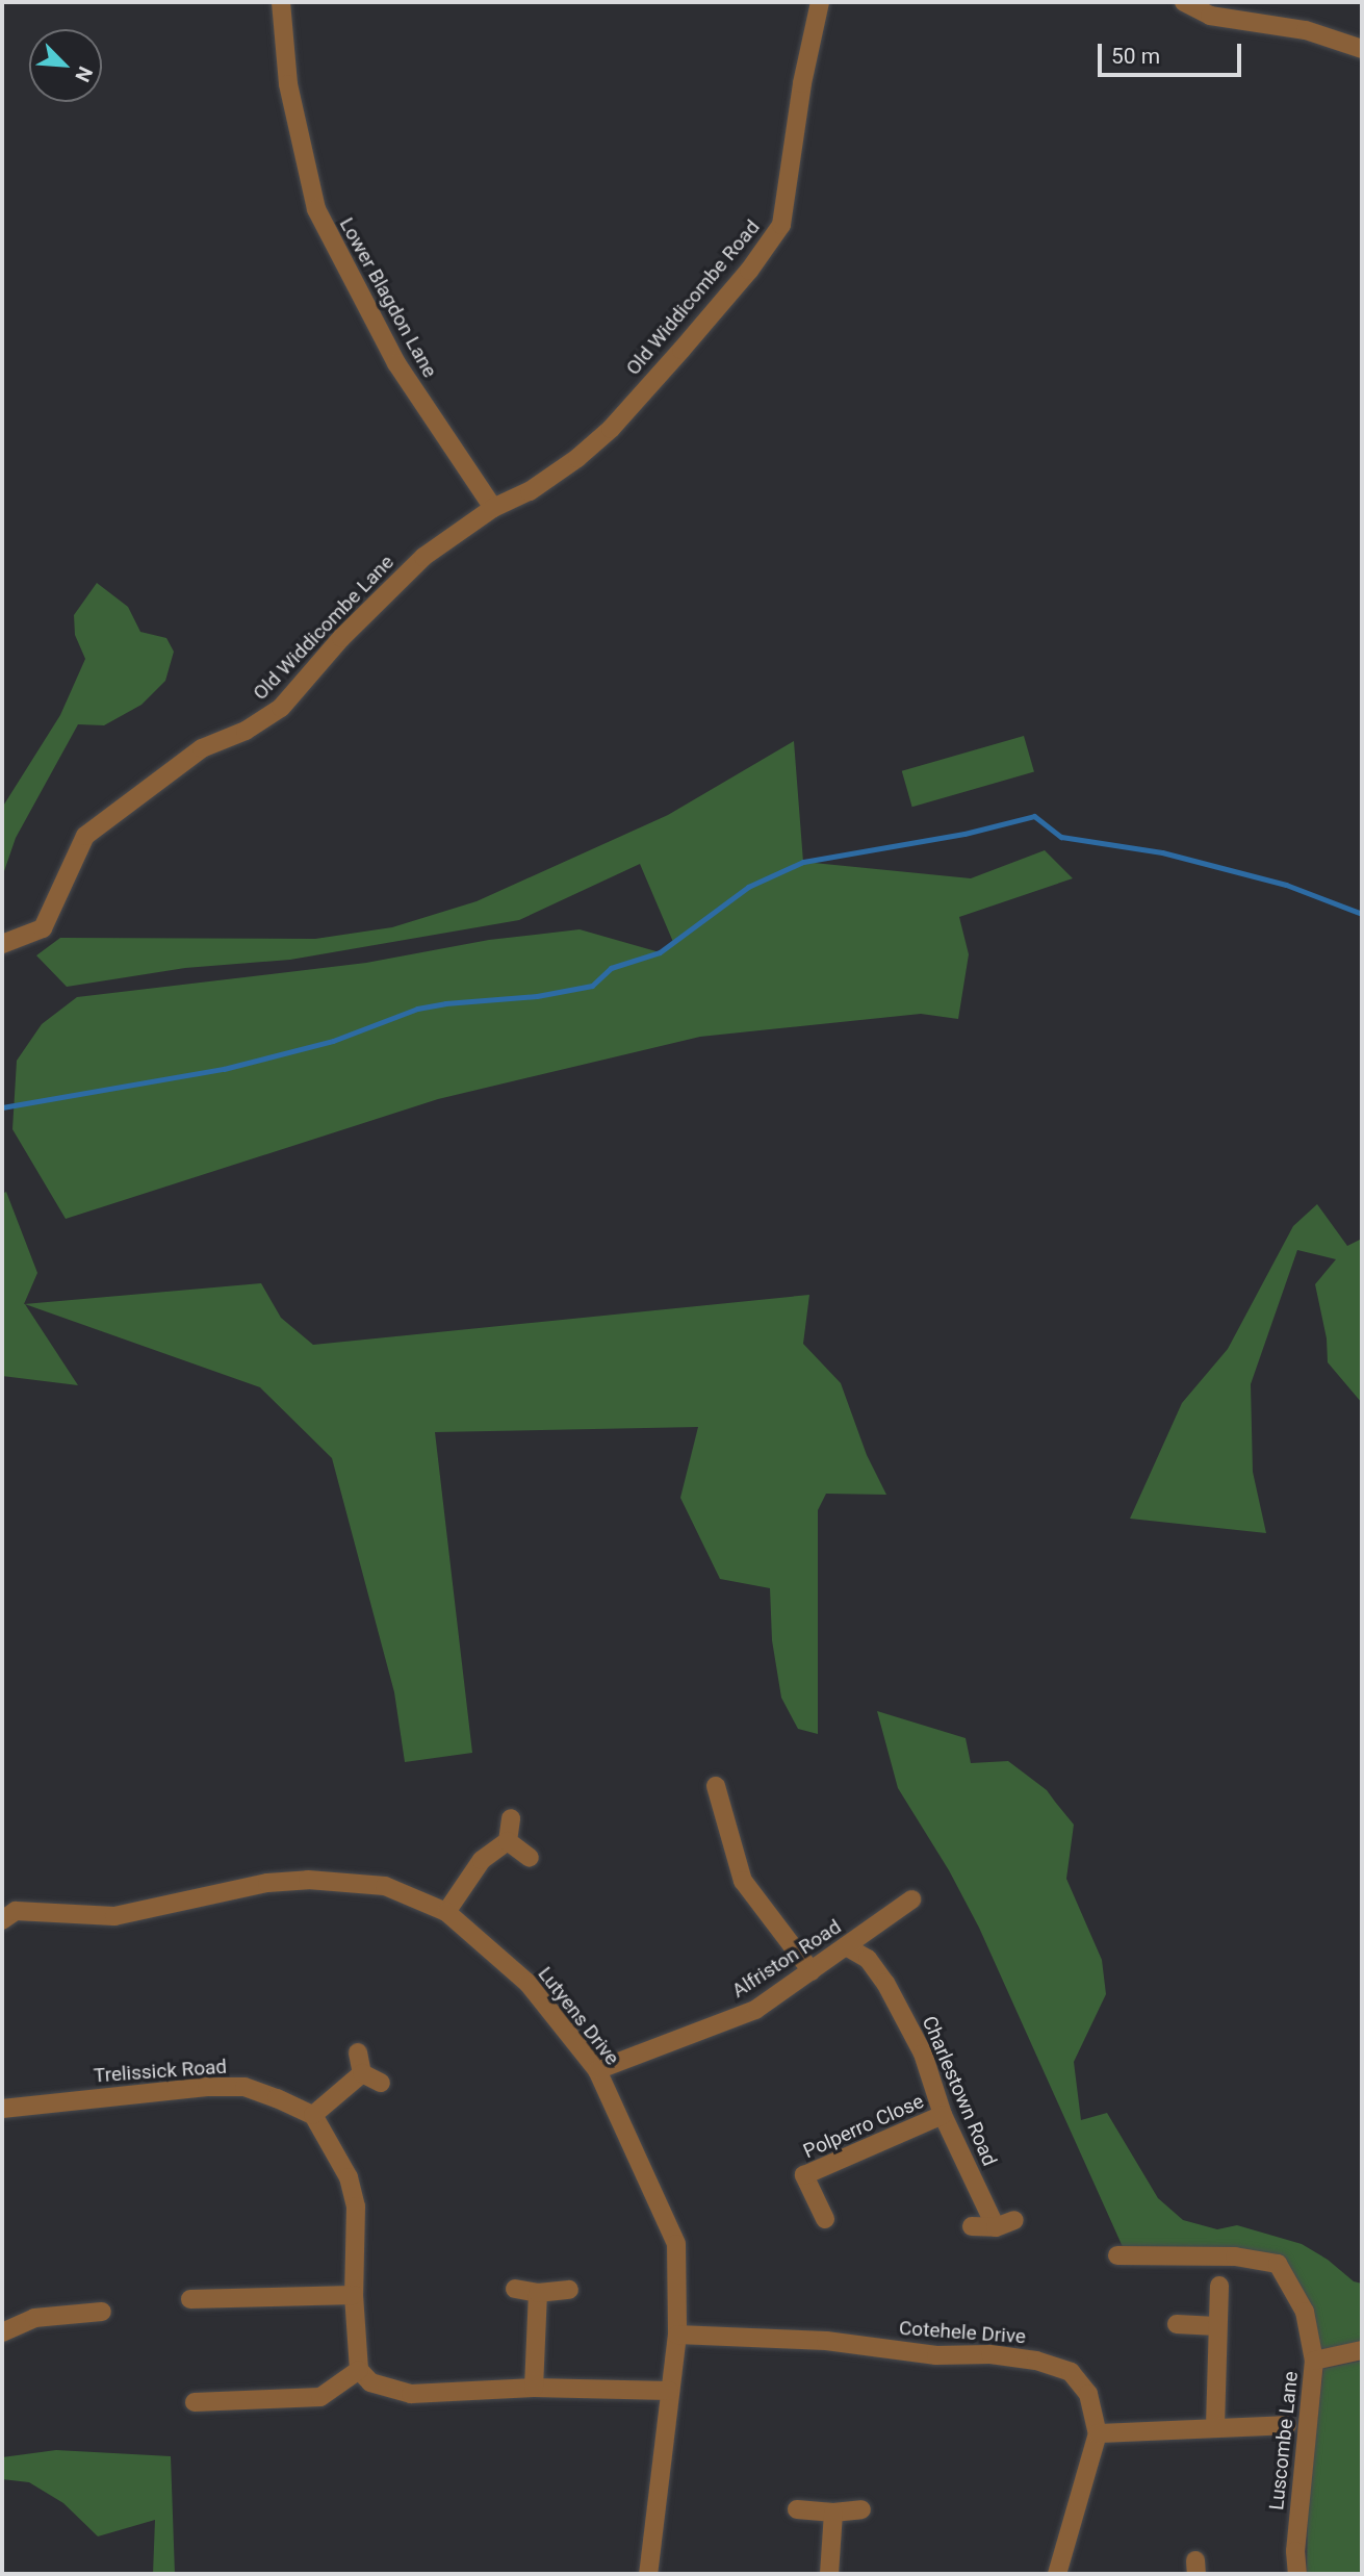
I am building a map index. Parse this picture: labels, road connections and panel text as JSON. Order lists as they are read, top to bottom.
{
  "streets": {
    "street": [
      "Lower Blagdon Lane",
      "Old Widdicombe Road",
      "Old Widdicombe Lane",
      "Alfriston Road",
      "Lutyens Drive",
      "Trelissick Road",
      "Charlestown Road",
      "Polperro Close",
      "Cotehele Drive",
      "Luscombe Lane"
    ]
  },
  "crossings": [
    ["Lower Blagdon Lane", "Old Widdicombe Road"],
    ["Lower Blagdon Lane", "Old Widdicombe Lane"],
    ["Old Widdicombe Road", "Old Widdicombe Lane"],
    ["Alfriston Road", "Lutyens Drive"],
    ["Alfriston Road", "Charlestown Road"],
    ["Lutyens Drive", "Cotehele Drive"],
    ["Charlestown Road", "Polperro Close"]
  ],
  "scale_bar": "50 m",
  "north": "bottom right"
}
